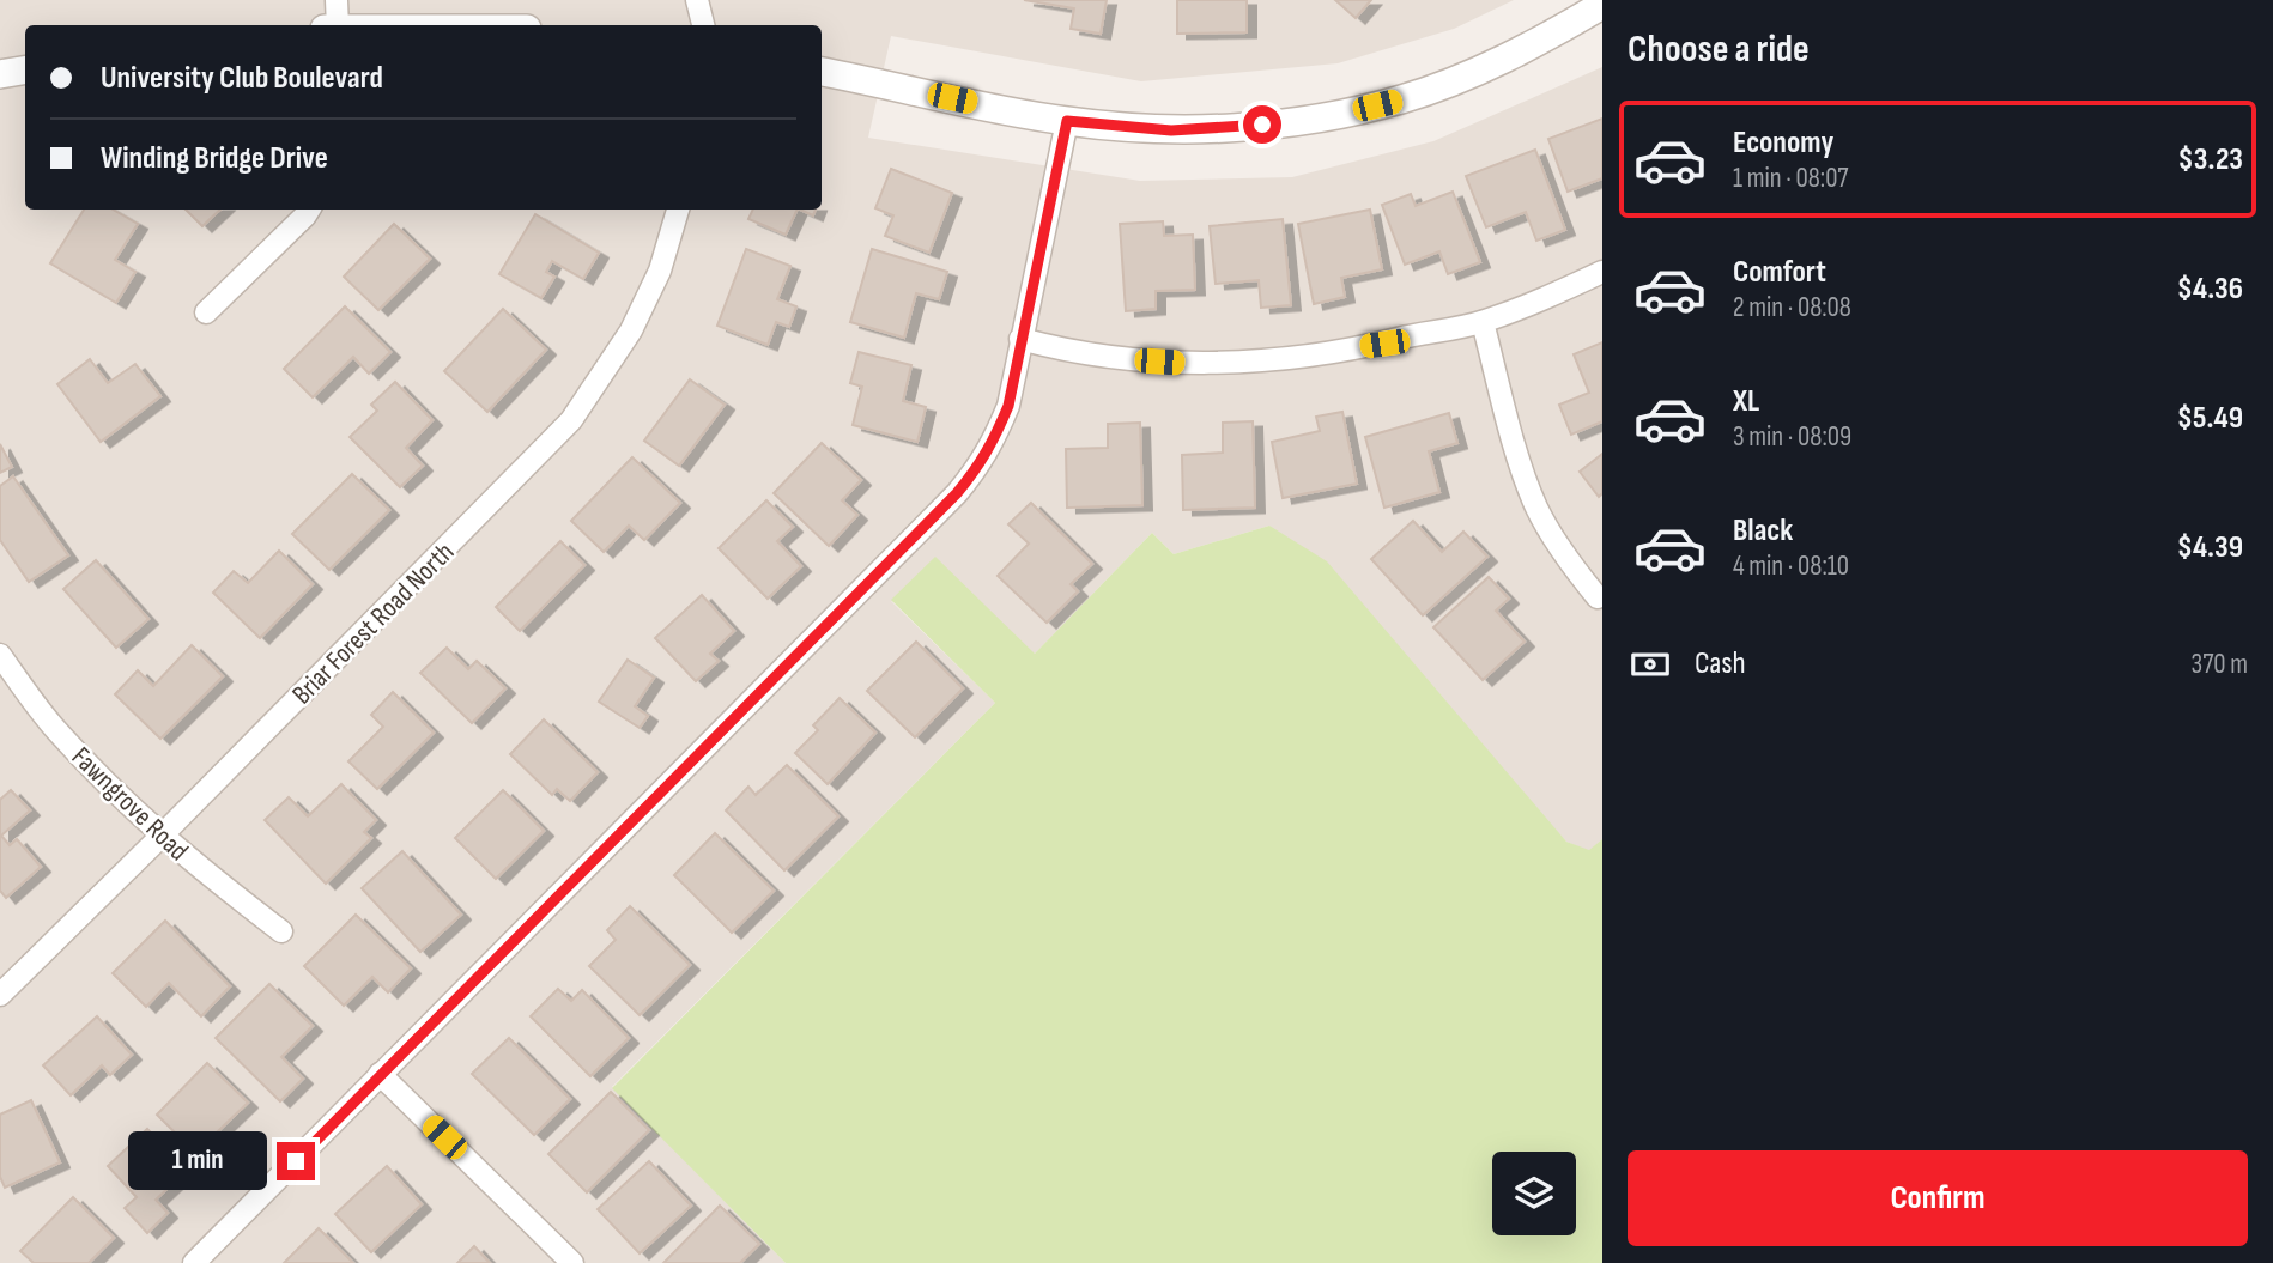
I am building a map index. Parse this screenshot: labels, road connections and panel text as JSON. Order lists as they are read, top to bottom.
{
  "streets": {
    "street": ["Briar Forest Road North", "Fawngrove Road"]
  },
  "crossings": [
    ["Briar Forest Road North", "Fawngrove Road"]
  ],
  "page": {
    "heading": "Choose a ride",
    "banner": ["University Club Boulevard", "Winding Bridge Drive"],
    "list": [
      {
        "name": "Economy",
        "note": "1 min · 08:07",
        "value": "$3.23"
      },
      {
        "name": "Comfort",
        "note": "2 min · 08:08",
        "value": "$4.36"
      },
      {
        "name": "XL",
        "note": "3 min · 08:09",
        "value": "$5.49"
      },
      {
        "name": "Black",
        "note": "4 min · 08:10",
        "value": "$4.39"
      }
    ],
    "pay": ["Cash", "370 m"],
    "bubble": "1 min",
    "buttons": "Confirm"
  }
}
